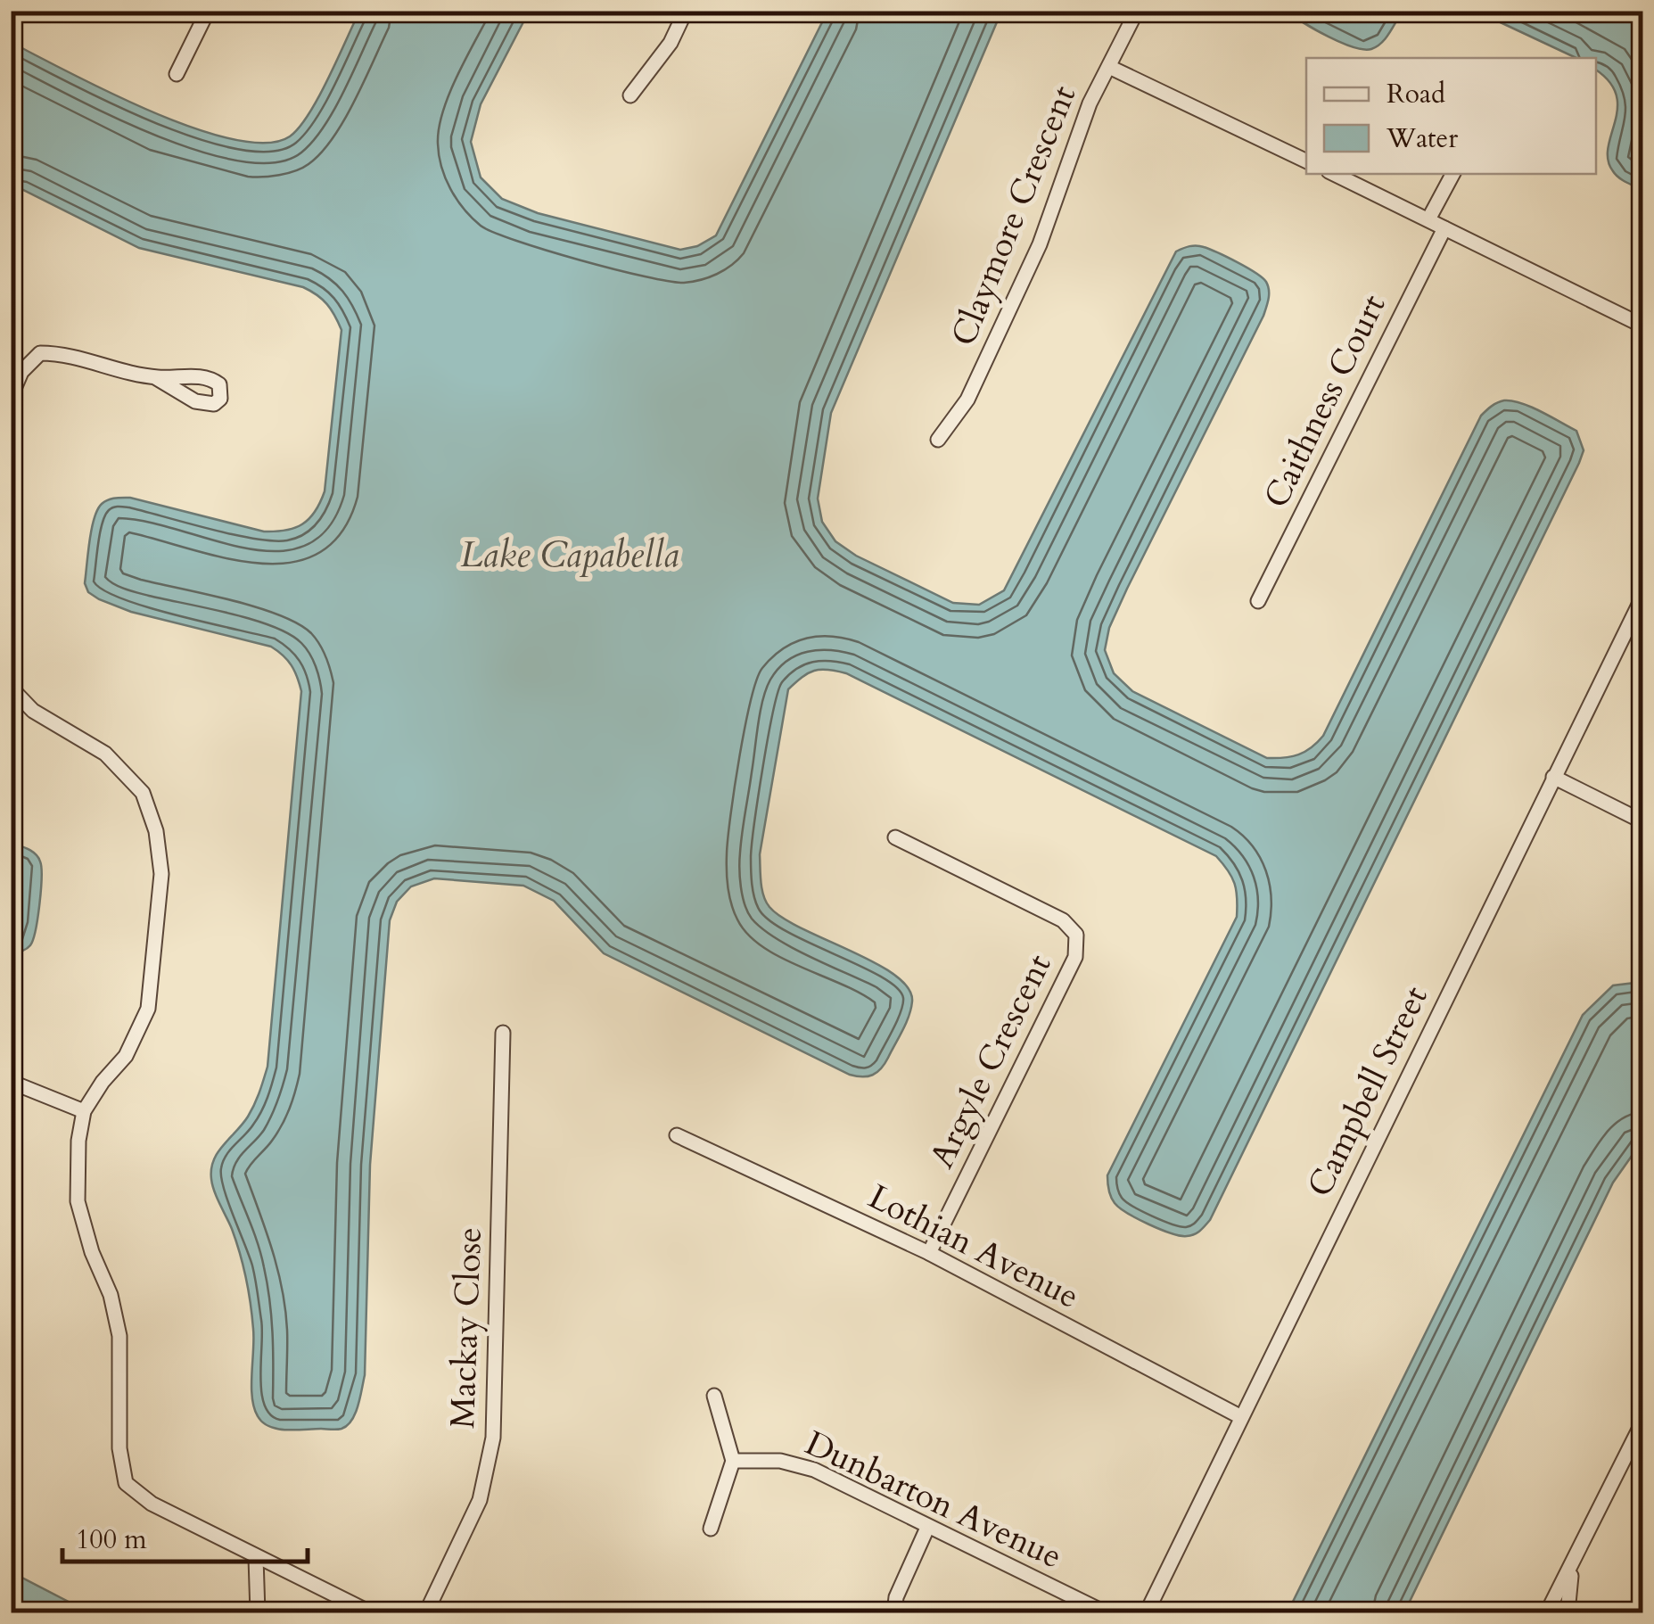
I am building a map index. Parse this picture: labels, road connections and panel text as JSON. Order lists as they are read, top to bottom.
{
  "streets": {
    "street": [
      "Claymore Crescent",
      "Caithness Court",
      "Argyle Crescent",
      "Campbell Street",
      "Lothian Avenue",
      "Mackay Close",
      "Dunbarton Avenue"
    ]
  },
  "crossings": [
    ["Argyle Crescent", "Lothian Avenue"],
    ["Campbell Street", "Lothian Avenue"]
  ],
  "water": ["Lake Capabella"],
  "legend": ["Road", "Water"],
  "scale_bar": "100 m"
}
